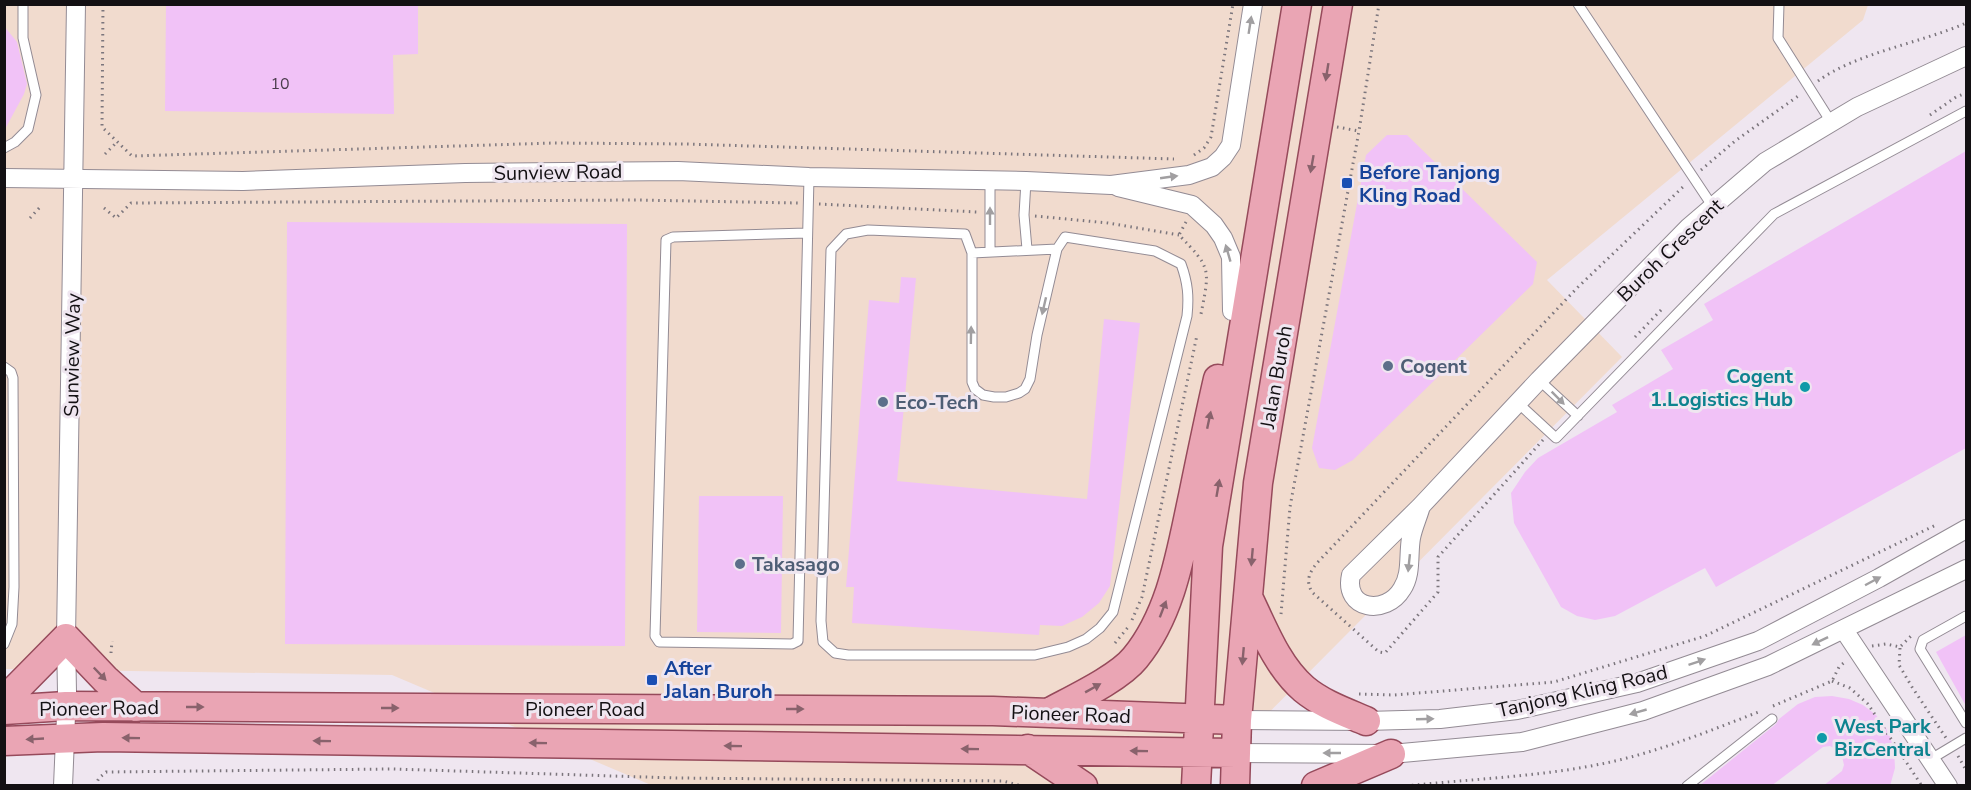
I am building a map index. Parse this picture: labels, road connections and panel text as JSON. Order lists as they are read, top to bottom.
{
  "streets": {
    "main road": ["Jalan Buroh", "Pioneer Road"],
    "street": [
      "Sunview Road",
      "Buroh Crescent",
      "Sunview Way",
      "Tanjong Kling Road"
    ]
  },
  "crossings": [
    ["Sunview Road", "Sunview Way"],
    ["Sunview Way", "Pioneer Road"],
    ["Jalan Buroh", "Tanjong Kling Road"],
    ["Jalan Buroh", "Pioneer Road"],
    ["Tanjong Kling Road", "Pioneer Road"]
  ],
  "places": {
    "transit": ["Before Tanjong Kling Road", "After Jalan Buroh"],
    "other": [
      "Cogent",
      "Cogent 1.Logistics Hub",
      "Eco-Tech",
      "Takasago",
      "West Park BizCentral"
    ]
  },
  "house_numbers": ["10"]
}
